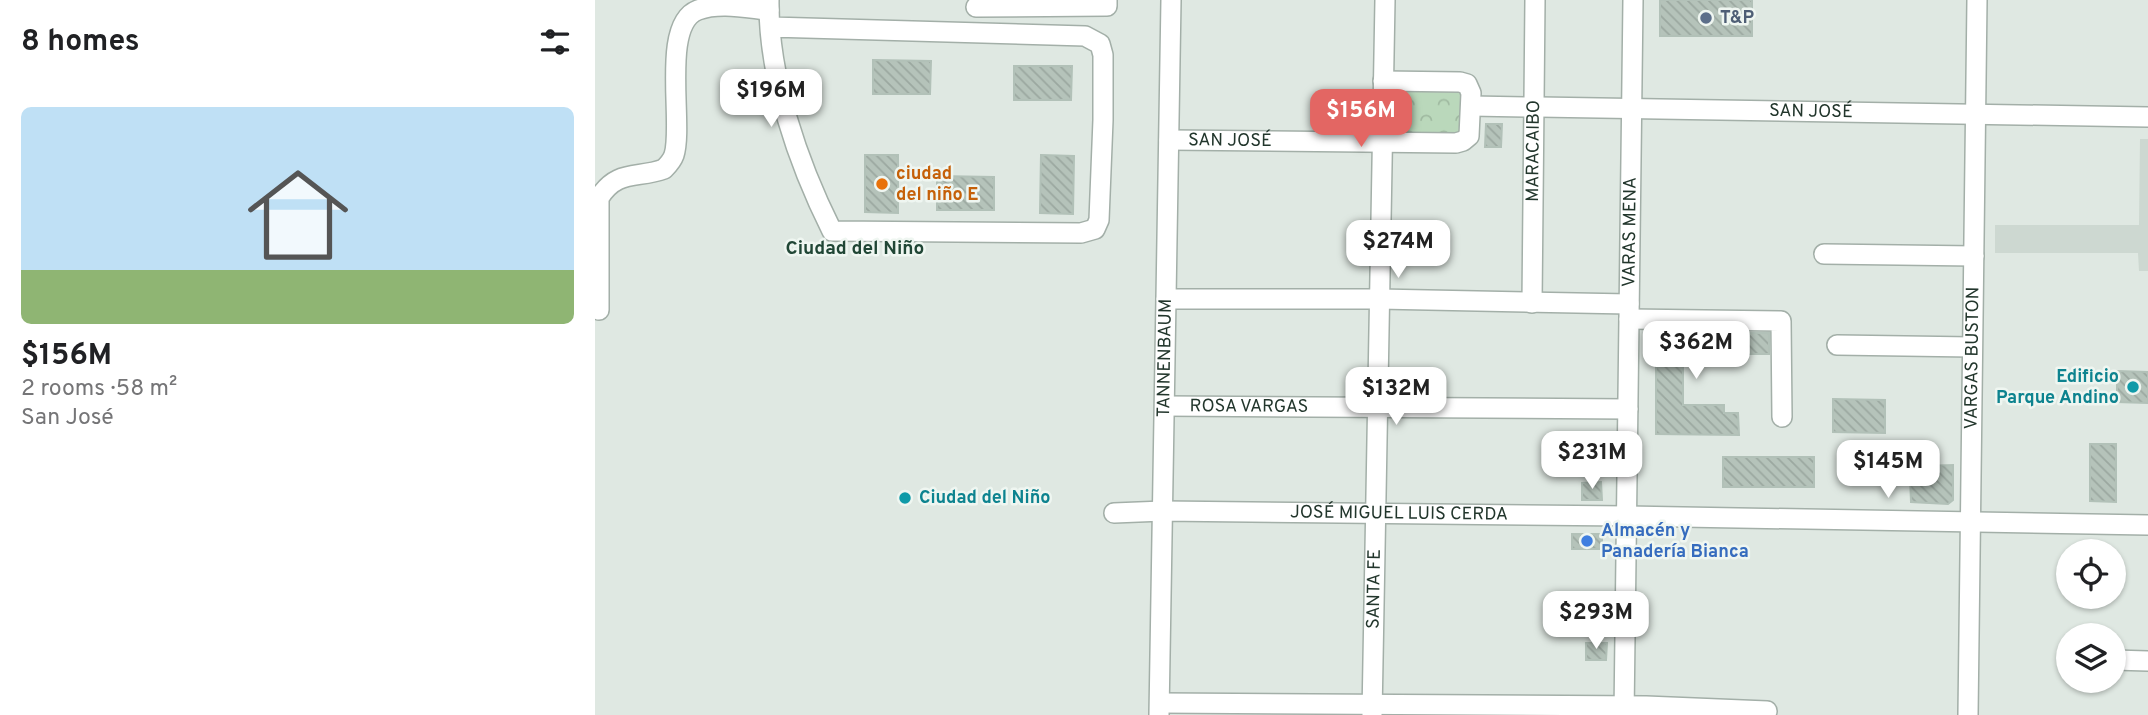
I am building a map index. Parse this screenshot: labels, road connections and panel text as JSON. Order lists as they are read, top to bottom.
{
  "streets": {
    "street": [
      "SAN JOSÉ",
      "MARACAIBO",
      "VARAS MENA",
      "TANNENBAUM",
      "VARGAS BUSTON",
      "ROSA VARGAS",
      "JOSÉ MIGUEL LUIS CERDA",
      "SANTA FE"
    ]
  },
  "crossings": [
    ["SAN JOSÉ", "MARACAIBO"],
    ["SAN JOSÉ", "VARAS MENA"],
    ["SAN JOSÉ", "TANNENBAUM"],
    ["SAN JOSÉ", "VARGAS BUSTON"],
    ["SAN JOSÉ", "SANTA FE"],
    ["VARAS MENA", "ROSA VARGAS"],
    ["VARAS MENA", "JOSÉ MIGUEL LUIS CERDA"],
    ["TANNENBAUM", "ROSA VARGAS"],
    ["TANNENBAUM", "JOSÉ MIGUEL LUIS CERDA"],
    ["VARGAS BUSTON", "JOSÉ MIGUEL LUIS CERDA"],
    ["ROSA VARGAS", "SANTA FE"],
    ["JOSÉ MIGUEL LUIS CERDA", "SANTA FE"]
  ],
  "districts": ["Ciudad del Niño"],
  "places": [
    "T&P",
    "ciudad del niño E",
    "Edificio Parque Andino",
    "Ciudad del Niño",
    "Almacén y Panadería Bianca"
  ],
  "page": {
    "heading": "8 homes",
    "price": [
      "$196M",
      "$156M",
      "$274M",
      "$362M",
      "$132M",
      "$231M",
      "$145M",
      "$293M"
    ],
    "list": [
      {
        "name": "$156M",
        "note": "2 rooms · 58 m² · San José"
      }
    ]
  }
}
